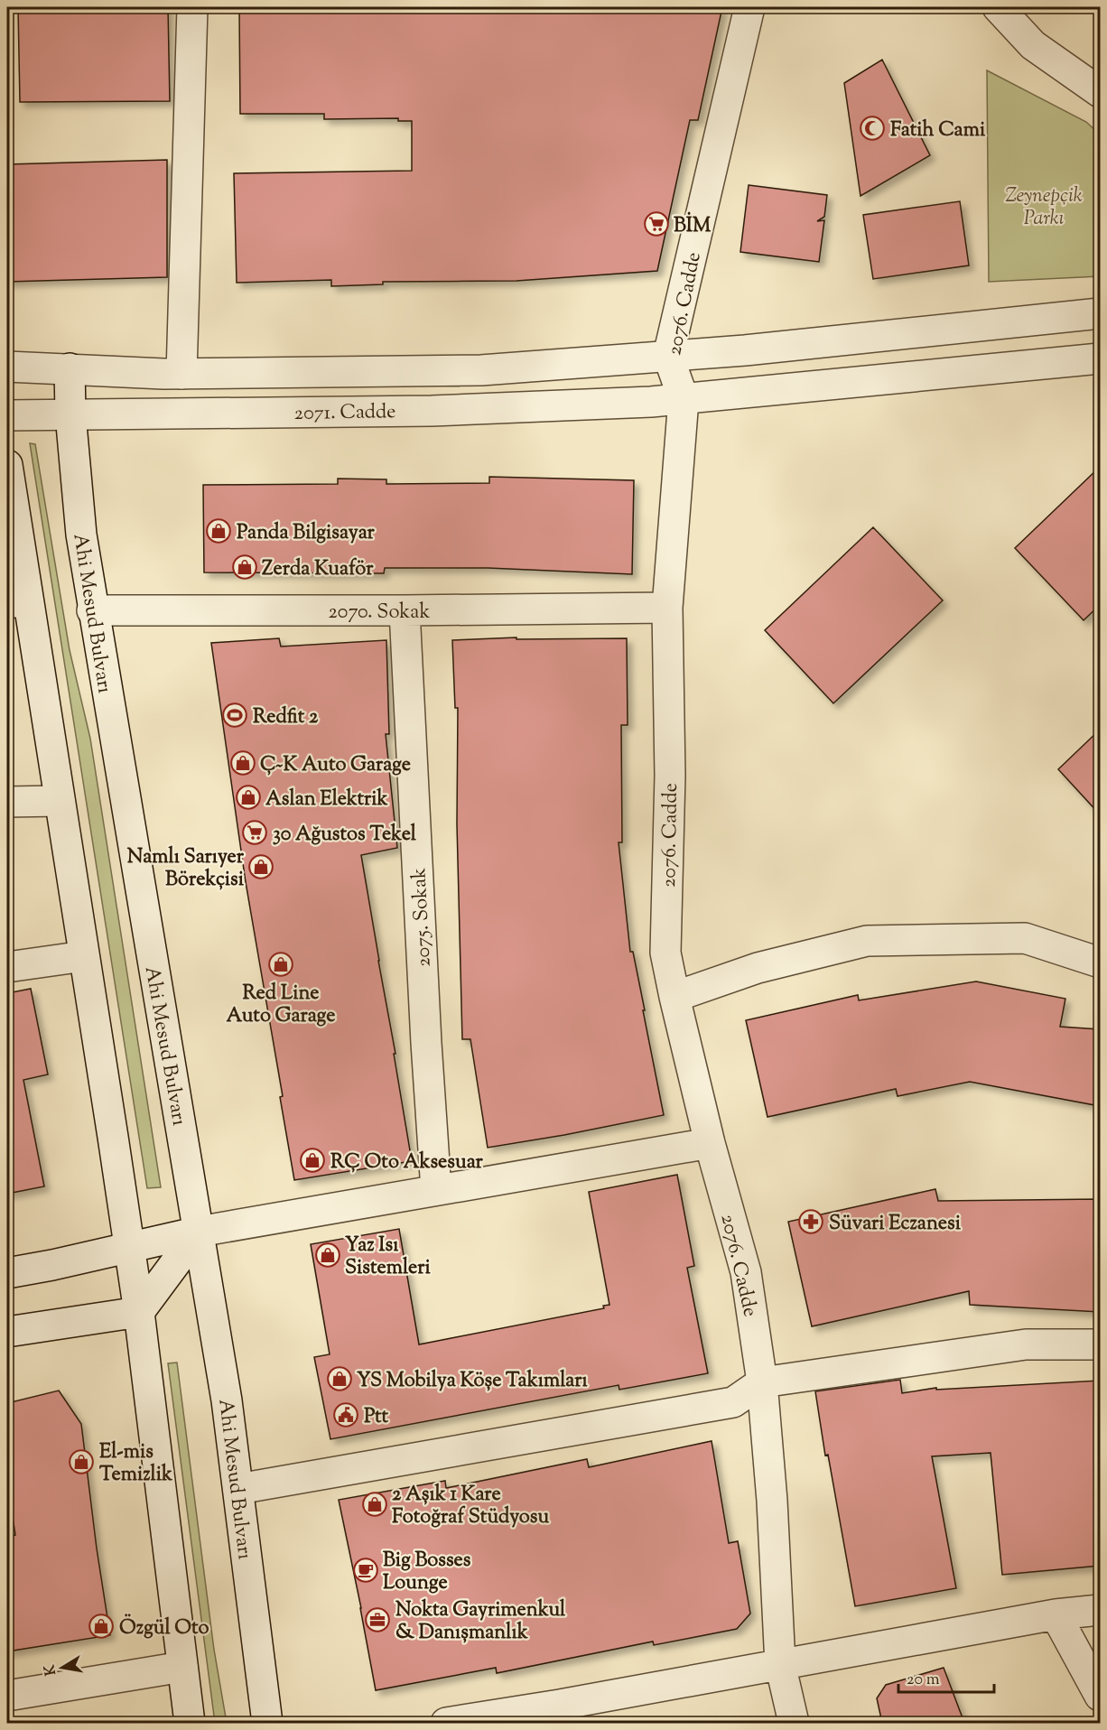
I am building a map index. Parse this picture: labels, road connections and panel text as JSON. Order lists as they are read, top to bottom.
{
  "streets": {
    "street": [
      "2076. Cadde",
      "2071. Cadde",
      "2070. Sokak",
      "Ahi Mesud Bulvarı",
      "2075. Sokak"
    ]
  },
  "crossings": [
    ["2076. Cadde", "2071. Cadde"],
    ["2076. Cadde", "2070. Sokak"],
    ["2071. Cadde", "Ahi Mesud Bulvarı"],
    ["2070. Sokak", "Ahi Mesud Bulvarı"],
    ["2070. Sokak", "2075. Sokak"]
  ],
  "parks": ["Zeynepçik Parkı"],
  "places": {
    "mosque": ["Fatih Cami"],
    "supermarket": ["BİM", "30 Ağustos Tekel"],
    "shop": [
      "Panda Bilgisayar",
      "Zerda Kuaför",
      "Ç~K Auto Garage",
      "Aslan Elektrik",
      "Namlı Sarıyer Börekçisi",
      "Red Line Auto Garage",
      "RÇ Oto Aksesuar",
      "Yaz Isı Sistemleri",
      "YS Mobilya Köşe Takımları",
      "El-mis Temizlik",
      "2 Aşık 1 Kare Fotoğraf Stüdyosu",
      "Özgül Oto"
    ],
    "sports": ["Redfit 2"],
    "pharmacy": ["Süvari Eczanesi"],
    "public building": ["Ptt"],
    "cafe": ["Big Bosses Lounge"],
    "office": ["Nokta Gayrimenkul & Danışmanlık"]
  },
  "scale_bar": "20 m",
  "north": "left"
}
